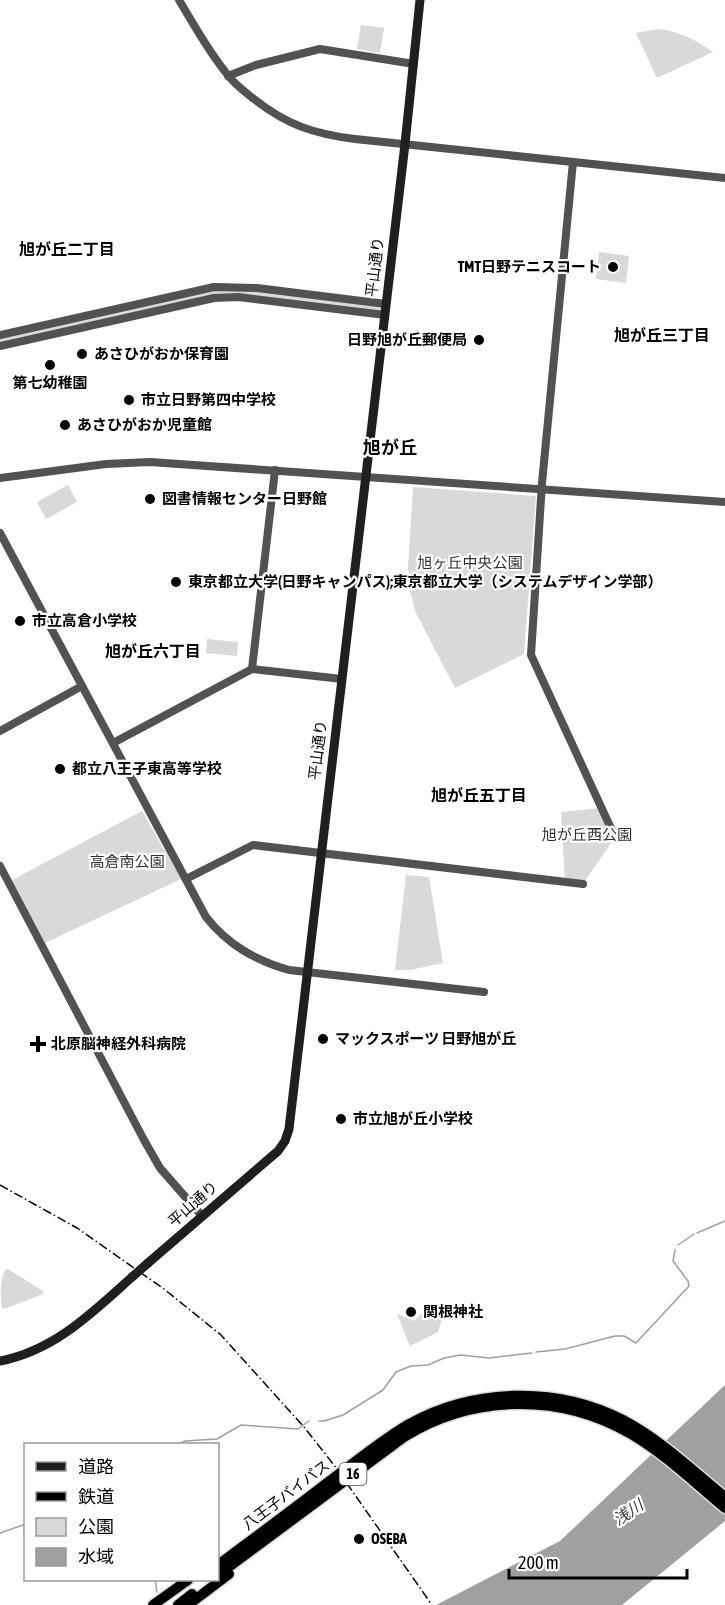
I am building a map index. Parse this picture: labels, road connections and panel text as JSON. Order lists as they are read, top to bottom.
{
  "streets": {
    "highway": ["16", "八王子バイパス"],
    "main road": ["平山通り"]
  },
  "crossings": [
    ["16", "八王子バイパス"]
  ],
  "districts": [
    "旭が丘二丁目",
    "旭が丘三丁目",
    "旭が丘",
    "旭が丘六丁目",
    "旭が丘五丁目"
  ],
  "water": ["浅川"],
  "parks": ["旭ヶ丘中央公園", "旭が丘西公園", "高倉南公園"],
  "places": {
    "other": [
      "TMT日野テニスコート",
      "日野旭が丘郵便局",
      "あさひがおか保育園",
      "第七幼稚園",
      "市立日野第四中学校",
      "あさひがおか児童館",
      "図書情報センター日野館",
      "東京都立大学(日野キャンパス);東京都立大学（システムデザイン学部）",
      "市立高倉小学校",
      "都立八王子東高等学校",
      "マックスポーツ 日野旭が丘",
      "市立旭が丘小学校",
      "関根神社",
      "OSEBA"
    ],
    "health": ["北原脳神経外科病院"]
  },
  "legend": [
    "道路",
    "鉄道",
    "公園",
    "水域"
  ],
  "scale_bar": "200 m"
}
